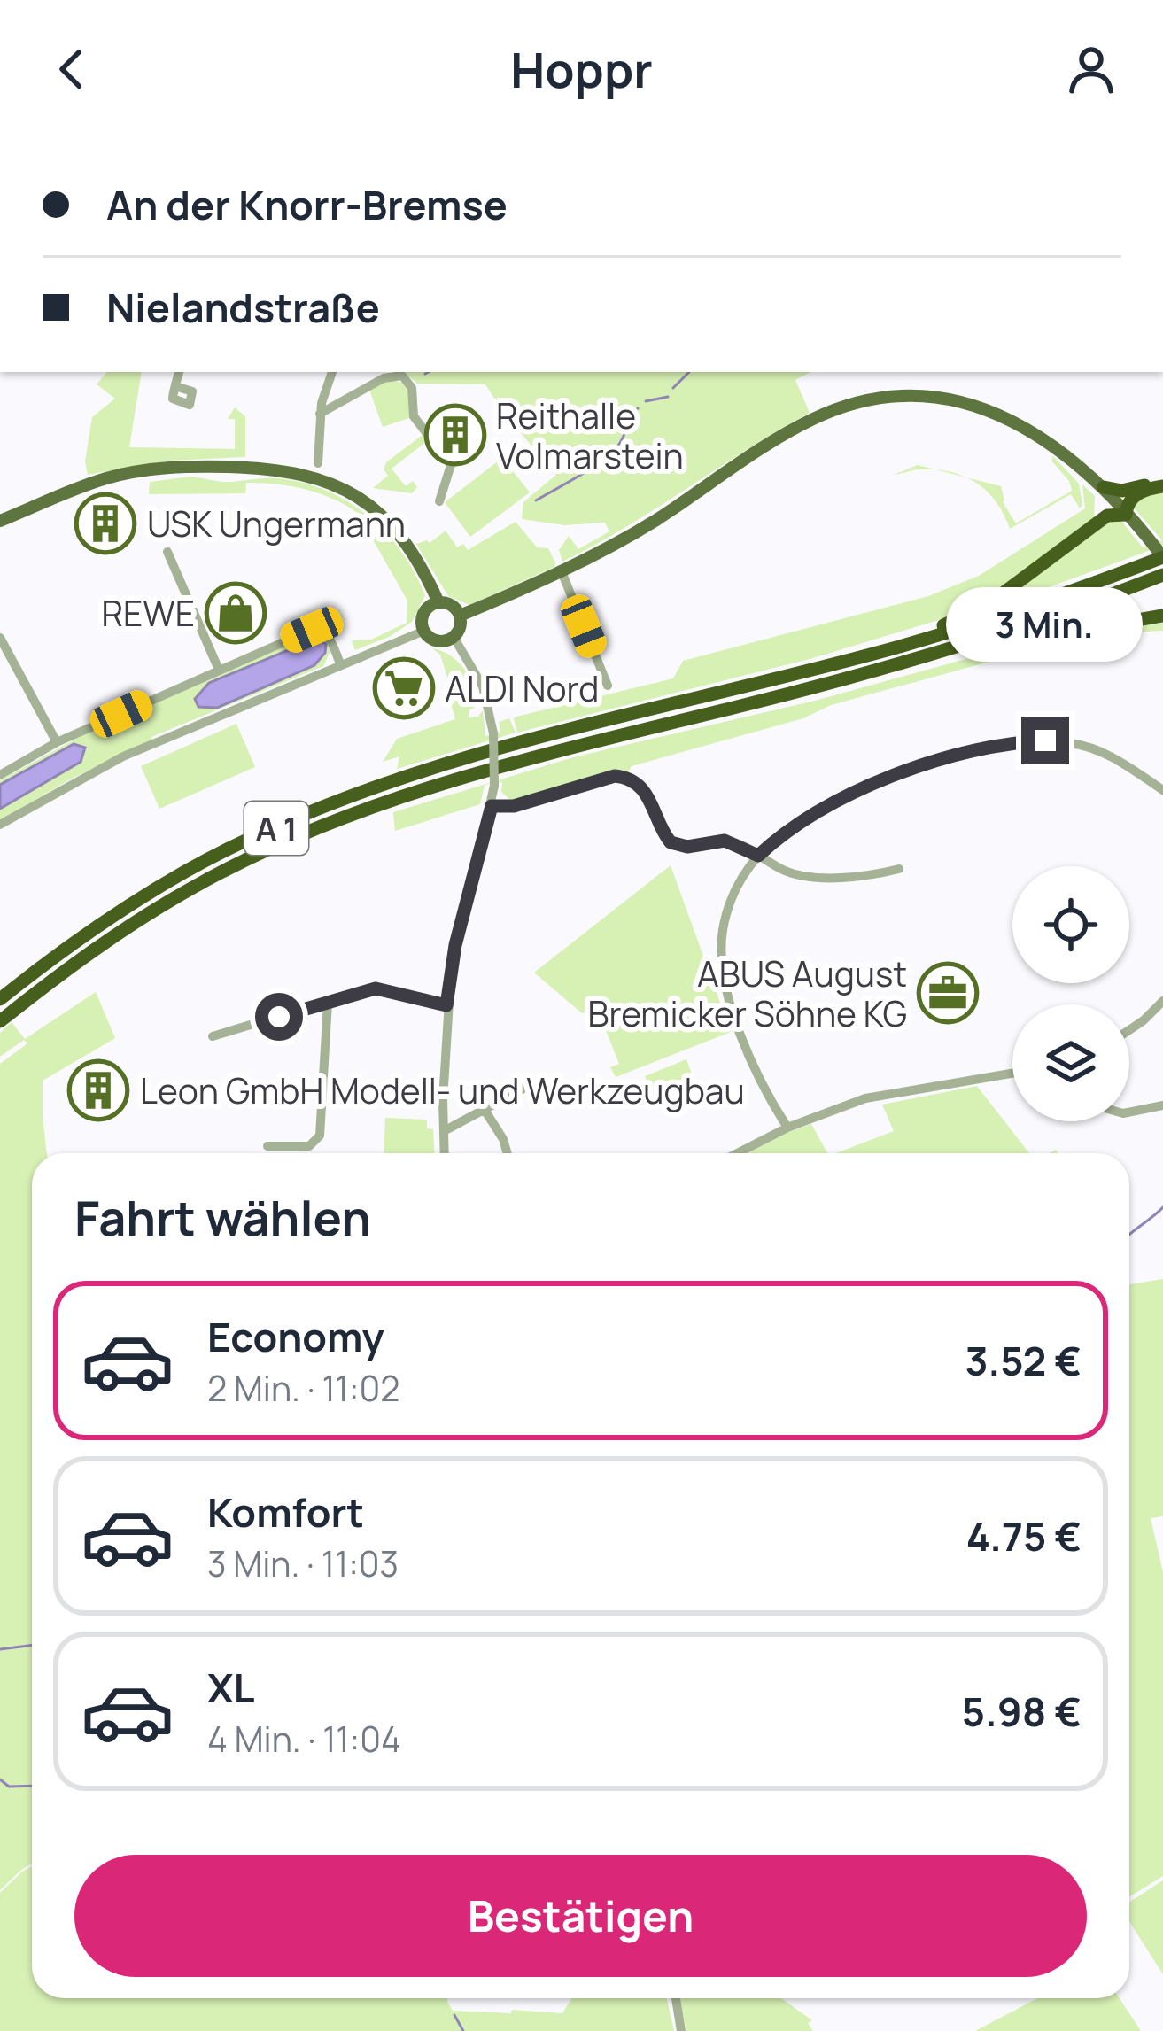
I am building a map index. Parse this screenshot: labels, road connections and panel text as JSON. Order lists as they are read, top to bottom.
{
  "streets": {
    "highway": ["A 1"]
  },
  "places": {
    "building": ["Reithalle Volmarstein", "USK Ungermann", "Leon GmbH Modell- und Werkzeugbau"],
    "shop": ["REWE"],
    "supermarket": ["ALDI Nord"],
    "office": ["ABUS August Bremicker Söhne KG"]
  },
  "page": {
    "header": "Hoppr",
    "banner": ["An der Knorr-Bremse", "Nielandstraße"],
    "bubble": "3 Min.",
    "heading": "Fahrt wählen",
    "list": [
      {
        "name": "Economy",
        "note": "2 Min. · 11:02",
        "value": "3.52 €"
      },
      {
        "name": "Komfort",
        "note": "3 Min. · 11:03",
        "value": "4.75 €"
      },
      {
        "name": "XL",
        "note": "4 Min. · 11:04",
        "value": "5.98 €"
      }
    ],
    "buttons": "Bestätigen"
  }
}
